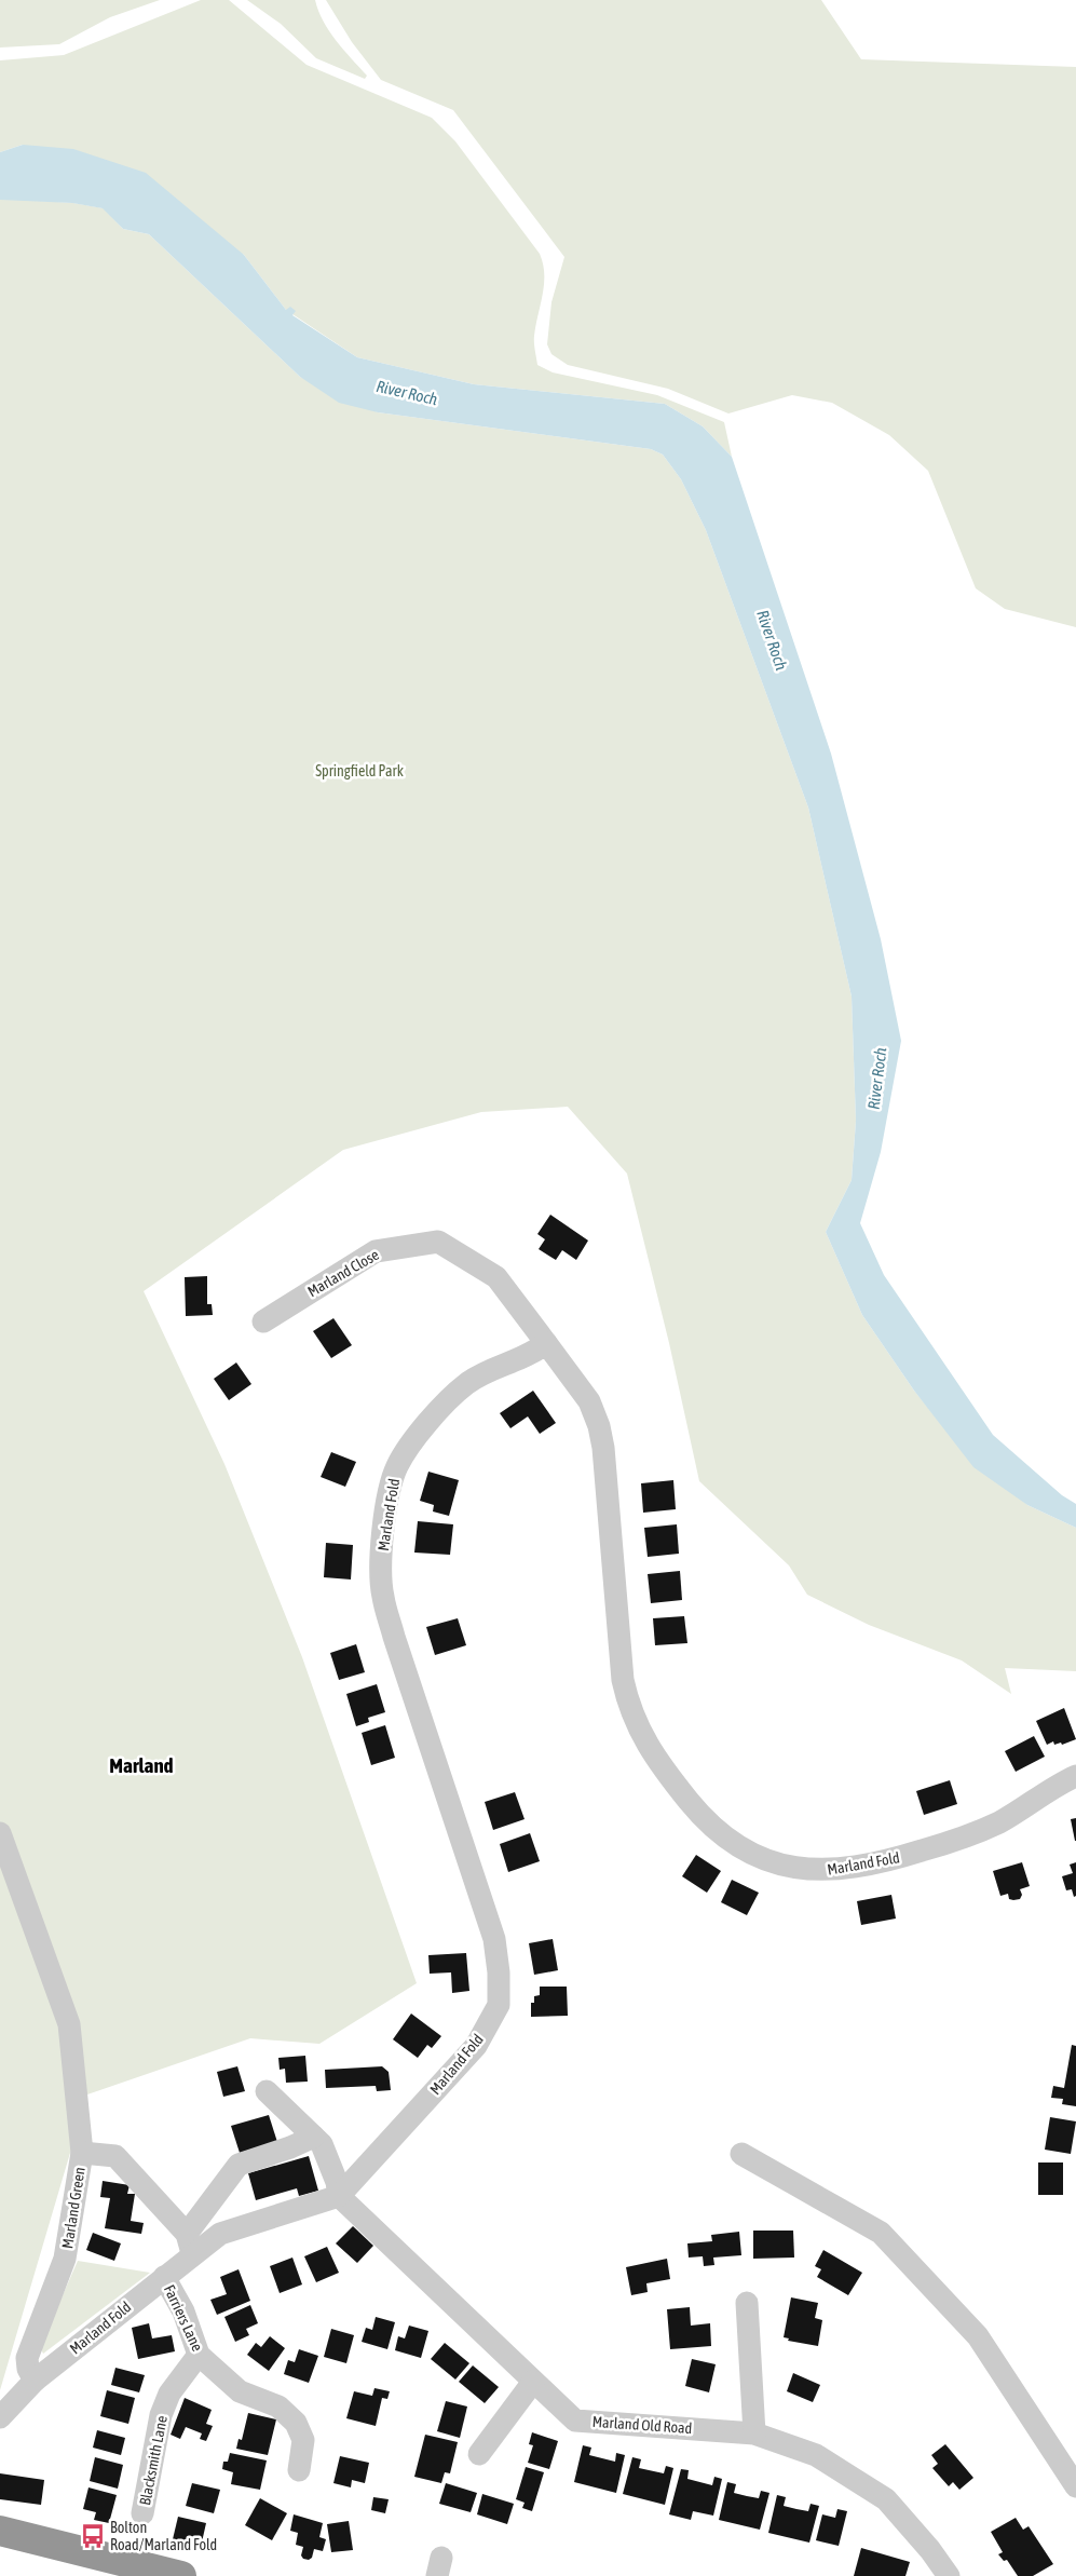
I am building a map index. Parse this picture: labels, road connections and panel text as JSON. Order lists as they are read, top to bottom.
{
  "streets": {
    "street": [
      "Marland Close",
      "Marland Fold",
      "Marland Green",
      "Farriers Lane",
      "Marland Old Road",
      "Blacksmith Lane"
    ]
  },
  "crossings": [
    ["Marland Close", "Marland Fold"],
    ["Marland Fold", "Marland Green"],
    ["Marland Fold", "Farriers Lane"],
    ["Marland Fold", "Marland Old Road"],
    ["Farriers Lane", "Blacksmith Lane"]
  ],
  "districts": ["Marland"],
  "water": ["River Roch"],
  "parks": ["Springfield Park"],
  "places": {
    "bus stop": ["Bolton Road/Marland Fold"]
  }
}
